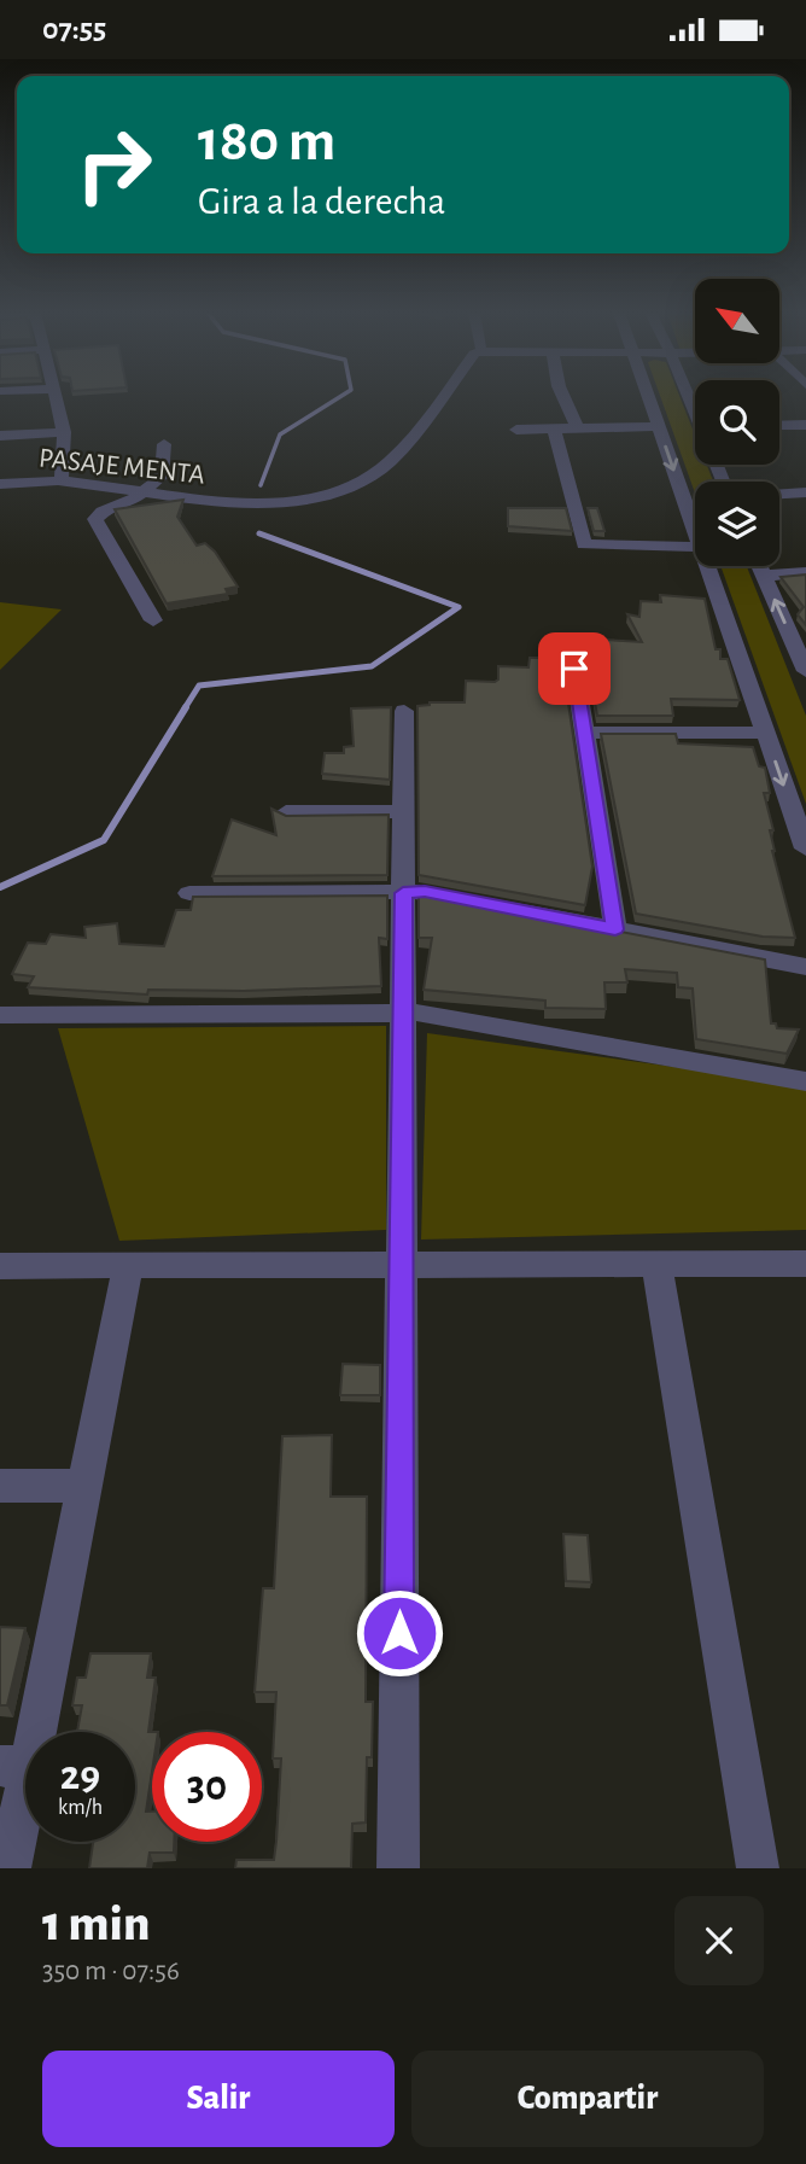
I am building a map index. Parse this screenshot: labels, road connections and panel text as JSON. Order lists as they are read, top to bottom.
{
  "streets": {
    "street": ["PASAJE MENTA"]
  },
  "north": "top left",
  "page": {
    "status": "07:55",
    "turn": ["180 m", "Gira a la derecha"],
    "speed": "29 km/h",
    "limit": "30",
    "heading": ["1 min", "350 m · 07:56"],
    "buttons": ["Salir", "Compartir"]
  }
}
